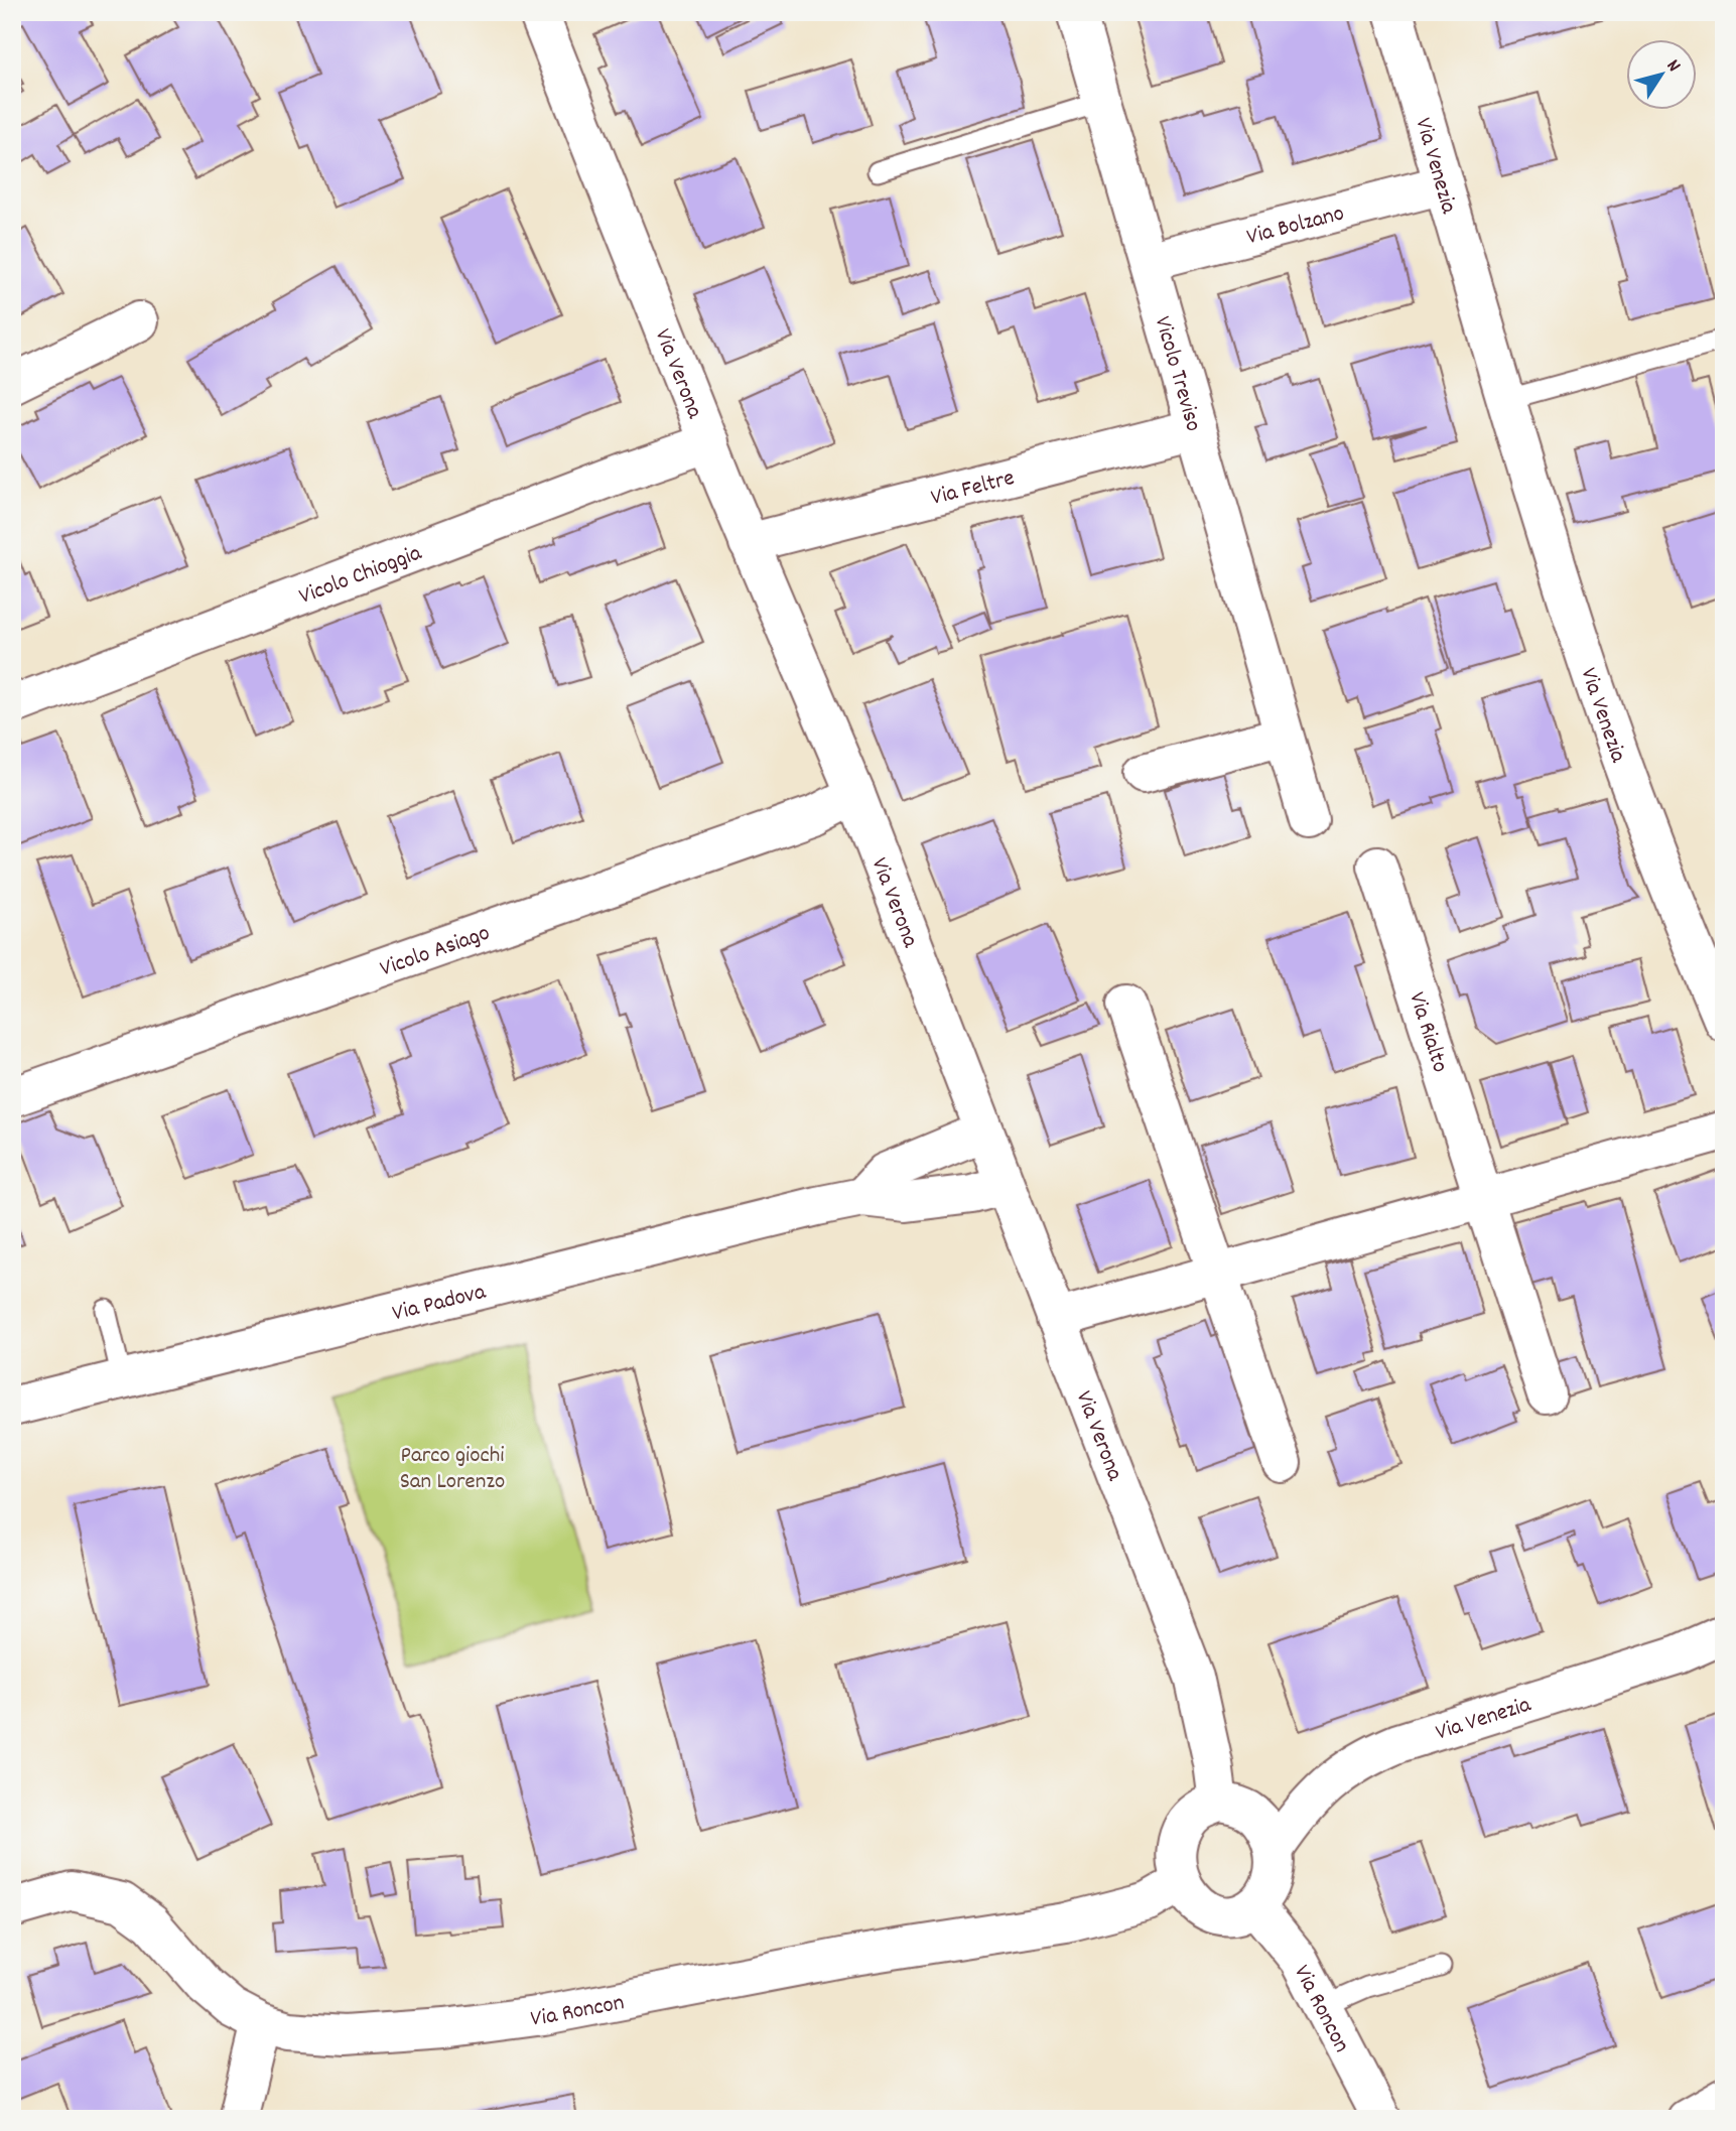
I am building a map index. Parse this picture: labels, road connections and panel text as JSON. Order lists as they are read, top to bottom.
{
  "streets": {
    "street": [
      "Via Venezia",
      "Via Bolzano",
      "Via Verona",
      "Vicolo Treviso",
      "Via Feltre",
      "Vicolo Chioggia",
      "Vicolo Asiago",
      "Via Rialto",
      "Via Padova",
      "Via Roncon"
    ]
  },
  "crossings": [
    ["Via Venezia", "Via Bolzano"],
    ["Via Venezia", "Via Verona"],
    ["Via Venezia", "Via Roncon"],
    ["Via Bolzano", "Vicolo Treviso"],
    ["Via Verona", "Via Feltre"],
    ["Via Verona", "Vicolo Chioggia"],
    ["Via Verona", "Vicolo Asiago"],
    ["Via Verona", "Via Padova"],
    ["Via Verona", "Via Roncon"],
    ["Vicolo Treviso", "Via Feltre"]
  ],
  "parks": ["Parco giochi San Lorenzo"],
  "north": "top right"
}
